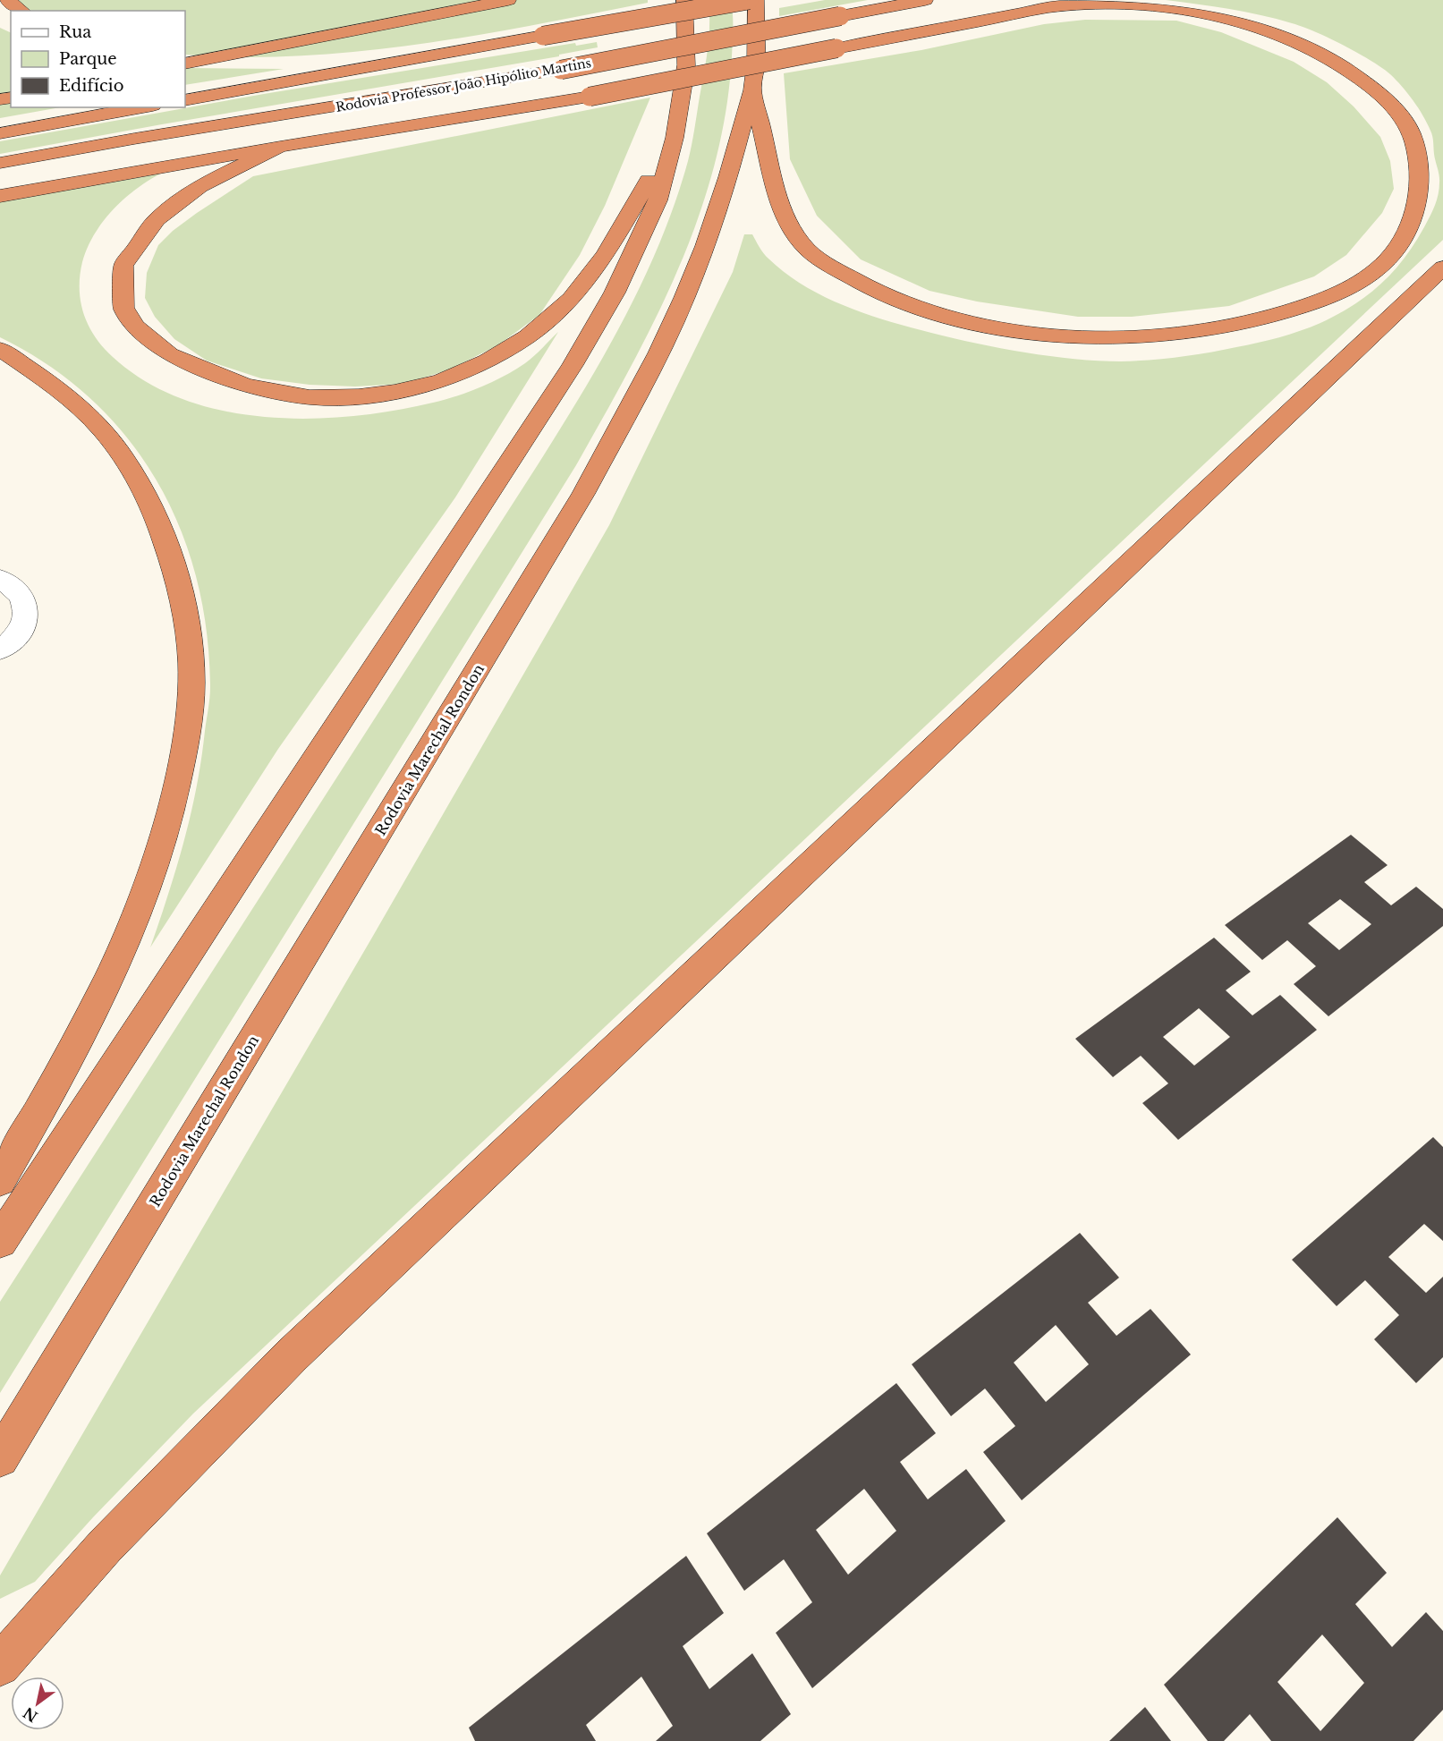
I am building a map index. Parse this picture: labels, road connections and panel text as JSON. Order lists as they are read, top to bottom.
{
  "streets": {
    "highway": ["Rodovia Professor João Hipólito Martins", "Rodovia Marechal Rondon"]
  },
  "legend": ["Rua", "Parque", "Edifício"],
  "north": "bottom left"
}
